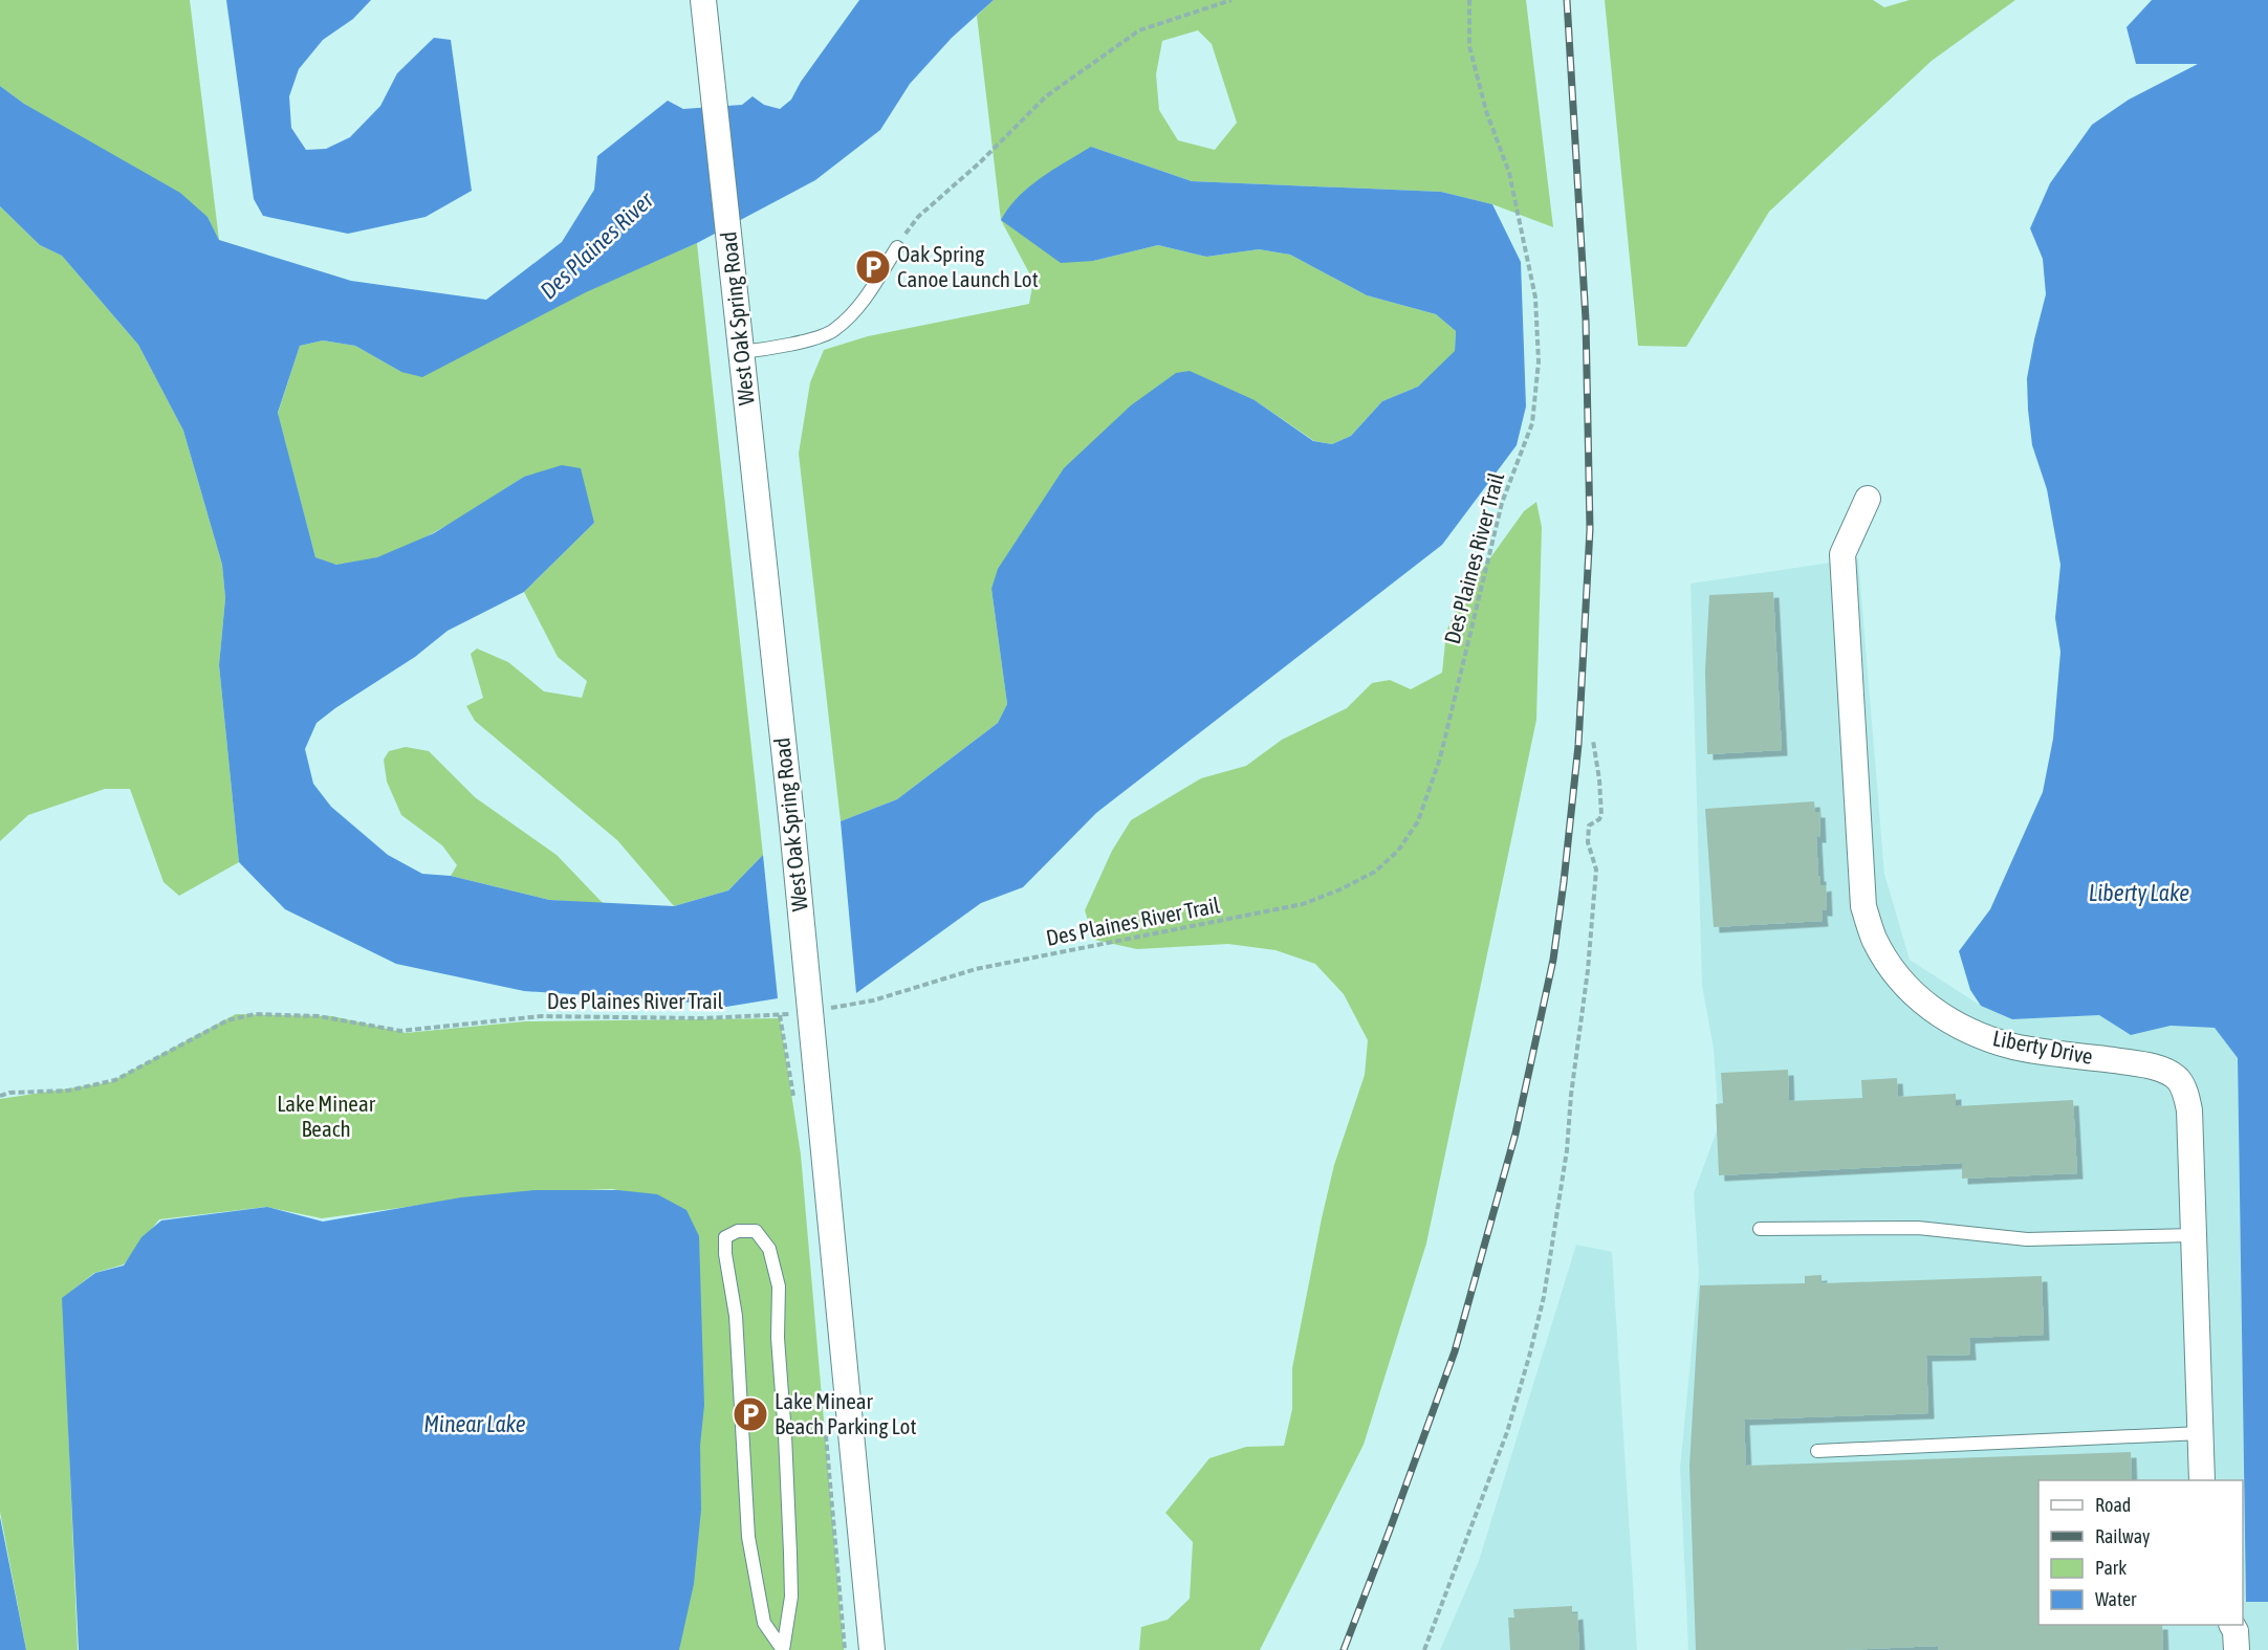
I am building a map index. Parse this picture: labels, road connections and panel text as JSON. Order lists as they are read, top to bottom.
{
  "streets": {
    "street": ["West Oak Spring Road", "Liberty Drive"],
    "path": ["Des Plaines River Trail"]
  },
  "crossings": [
    ["West Oak Spring Road", "Des Plaines River Trail"]
  ],
  "water": ["Des Plaines River", "Liberty Lake", "Minear Lake"],
  "parks": ["Lake Minear Beach"],
  "places": {
    "parking": ["Oak Spring Canoe Launch Lot", "Lake Minear Beach Parking Lot"]
  },
  "legend": [
    "Road",
    "Railway",
    "Park",
    "Water"
  ]
}
